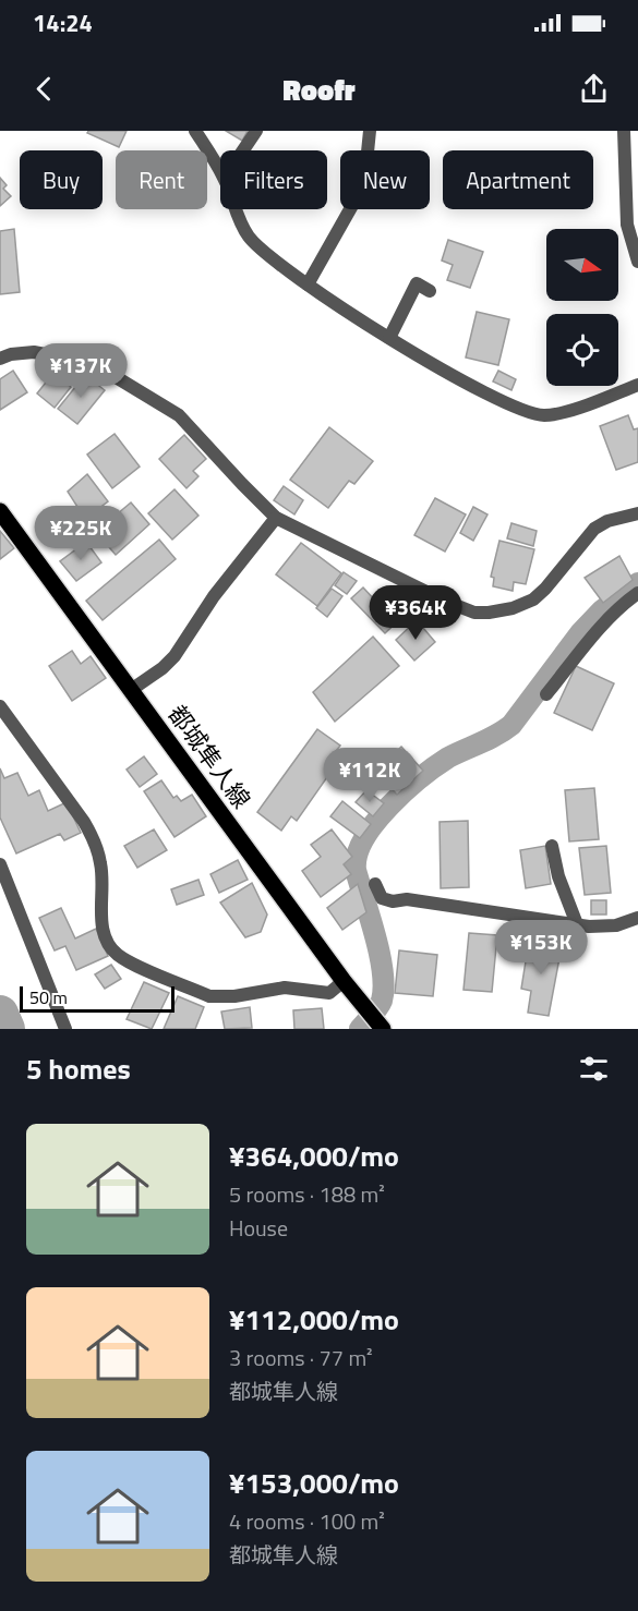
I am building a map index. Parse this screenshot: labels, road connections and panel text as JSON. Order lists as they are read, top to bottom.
{
  "streets": {
    "main road": ["都城隼人線"]
  },
  "scale_bar": "50 m",
  "north": "right",
  "page": {
    "status": "14:24",
    "header": "Roofr",
    "chip": [
      "Buy",
      "Rent",
      "Filters",
      "New",
      "Apartment"
    ],
    "price": [
      "¥137K",
      "¥225K",
      "¥364K",
      "¥112K",
      "¥153K"
    ],
    "scale": "50 m",
    "heading": "5 homes",
    "list": [
      {
        "name": "¥364,000/mo",
        "note": "5 rooms · 188 m² · House"
      },
      {
        "name": "¥112,000/mo",
        "note": "3 rooms · 77 m² · 都城隼人線"
      },
      {
        "name": "¥153,000/mo",
        "note": "4 rooms · 100 m² · 都城隼人線"
      }
    ]
  }
}
